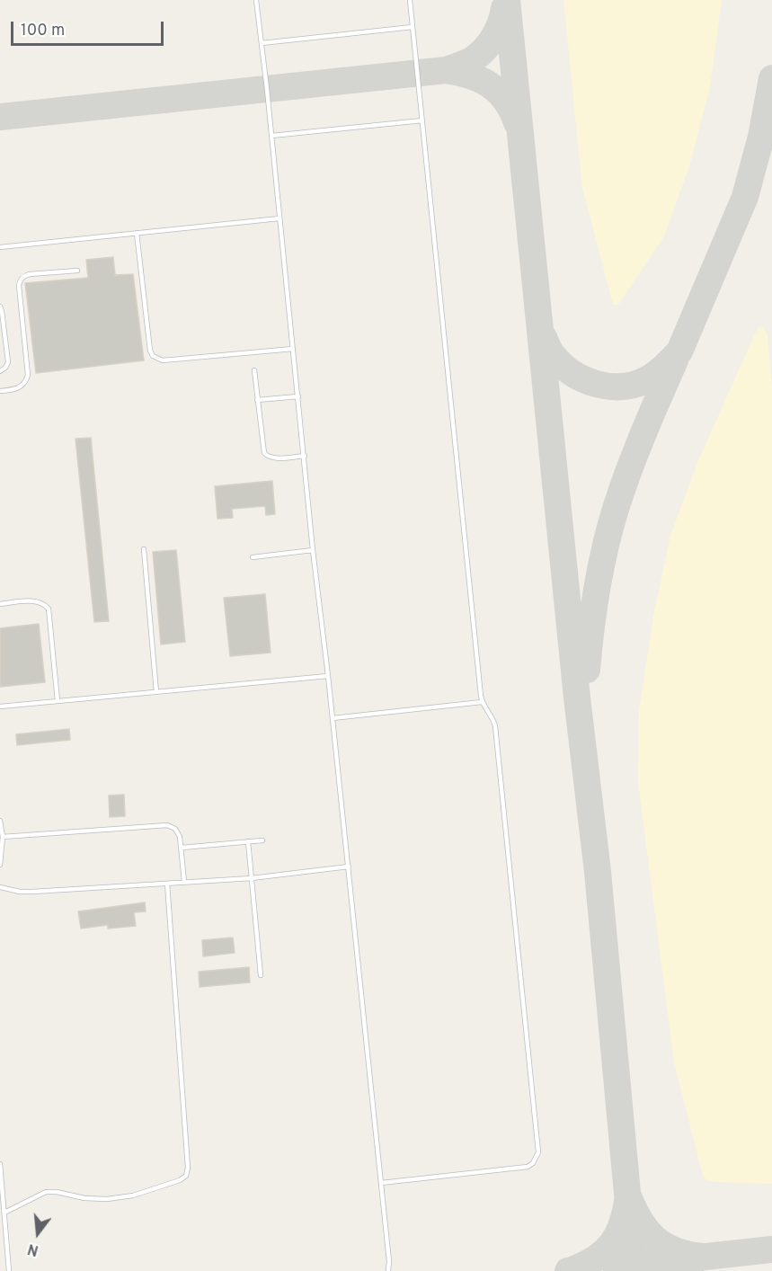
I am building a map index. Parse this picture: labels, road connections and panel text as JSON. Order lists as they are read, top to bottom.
{
  "scale_bar": "100 m",
  "north": "bottom"
}
